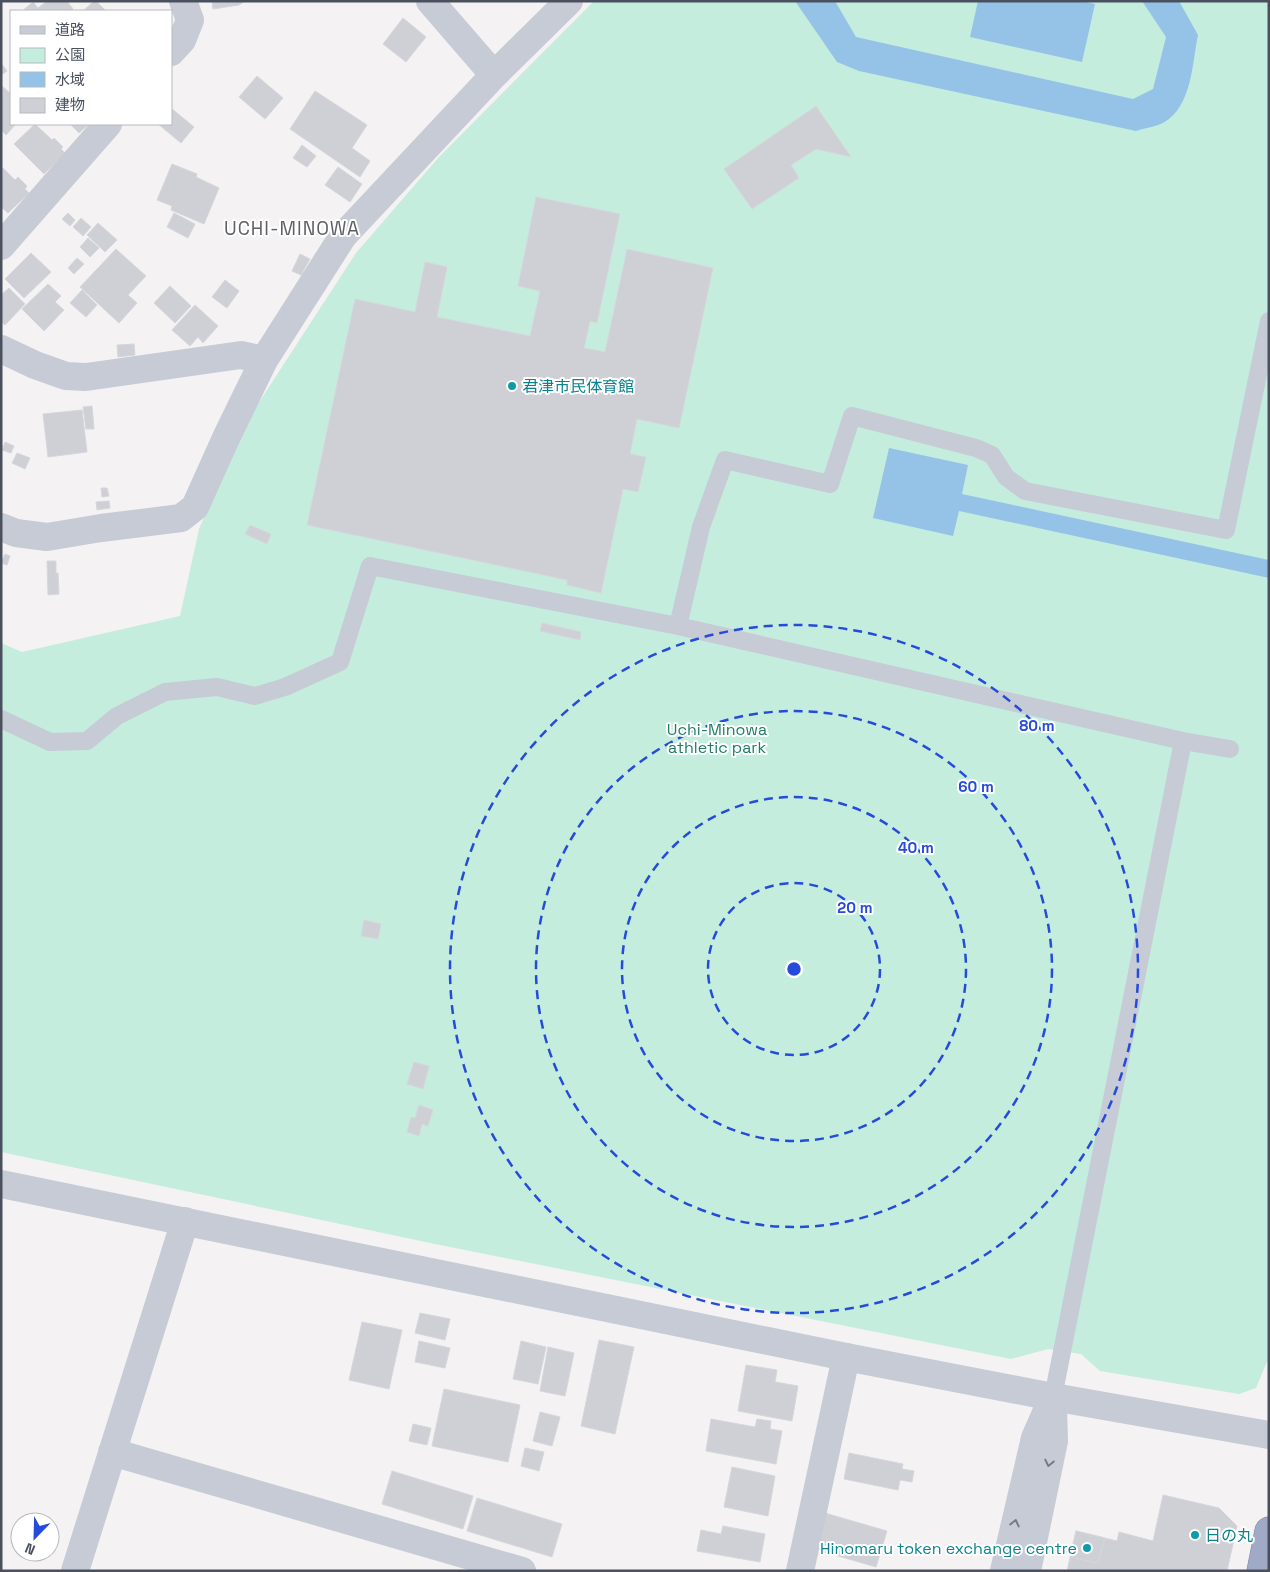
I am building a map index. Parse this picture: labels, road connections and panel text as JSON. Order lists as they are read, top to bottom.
{
  "districts": ["UCHI-MINOWA"],
  "parks": ["Uchi-Minowa athletic park"],
  "places": ["君津市民体育館", "日の丸", "Hinomaru token exchange centre"],
  "legend": [
    "道路",
    "公園",
    "水域",
    "建物"
  ],
  "north": "bottom left",
  "rings": [
    "80 m",
    "60 m",
    "40 m",
    "20 m"
  ]
}
